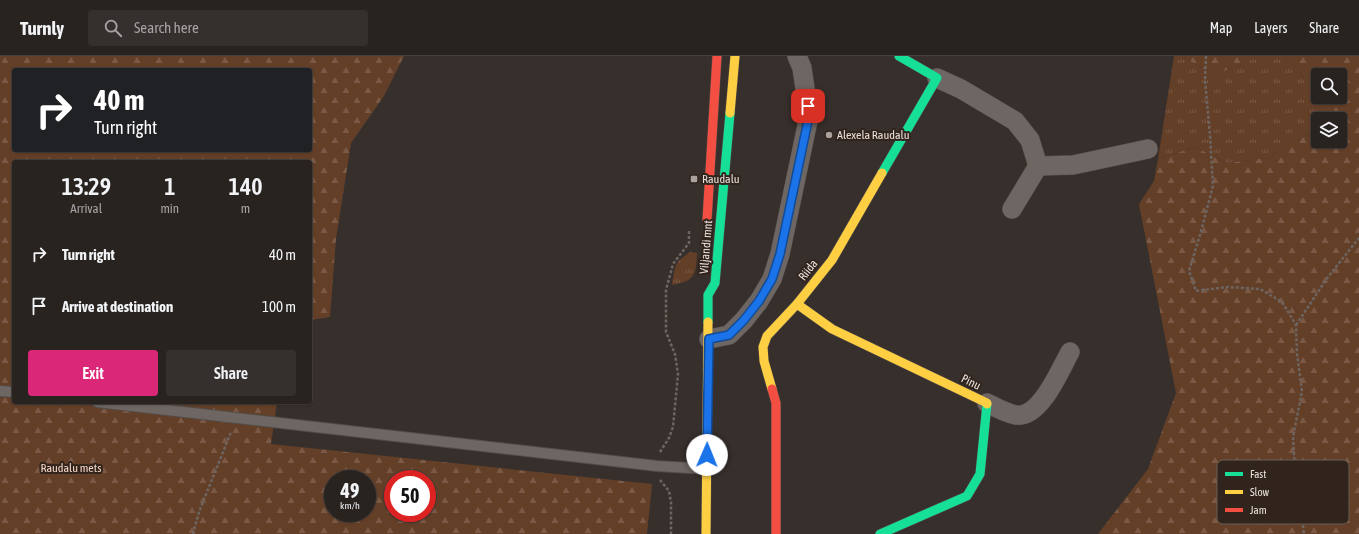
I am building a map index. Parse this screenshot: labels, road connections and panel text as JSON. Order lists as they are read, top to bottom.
{
  "streets": {
    "street": ["Viljandi mnt", "Riida", "Pinu"]
  },
  "crossings": [
    ["Riida", "Pinu"]
  ],
  "parks": ["Raudalu mets"],
  "places": {
    "other": ["Alexela Raudalu"],
    "transit": ["Raudalu"]
  },
  "legend": ["Fast", "Slow", "Jam"],
  "page": {
    "header": "Turnly",
    "search": "Search here",
    "nav": ["Map", "Layers", "Share"],
    "turn": ["40 m", "Turn right"],
    "eta": [
      "13:29",
      "Arrival",
      "1",
      "min",
      "140",
      "m"
    ],
    "list": [
      {
        "name": "Turn right",
        "value": "40 m"
      },
      {
        "name": "Arrive at destination",
        "value": "100 m"
      }
    ],
    "buttons": ["Exit", "Share"],
    "speed": "49 km/h",
    "limit": "50"
  }
}
